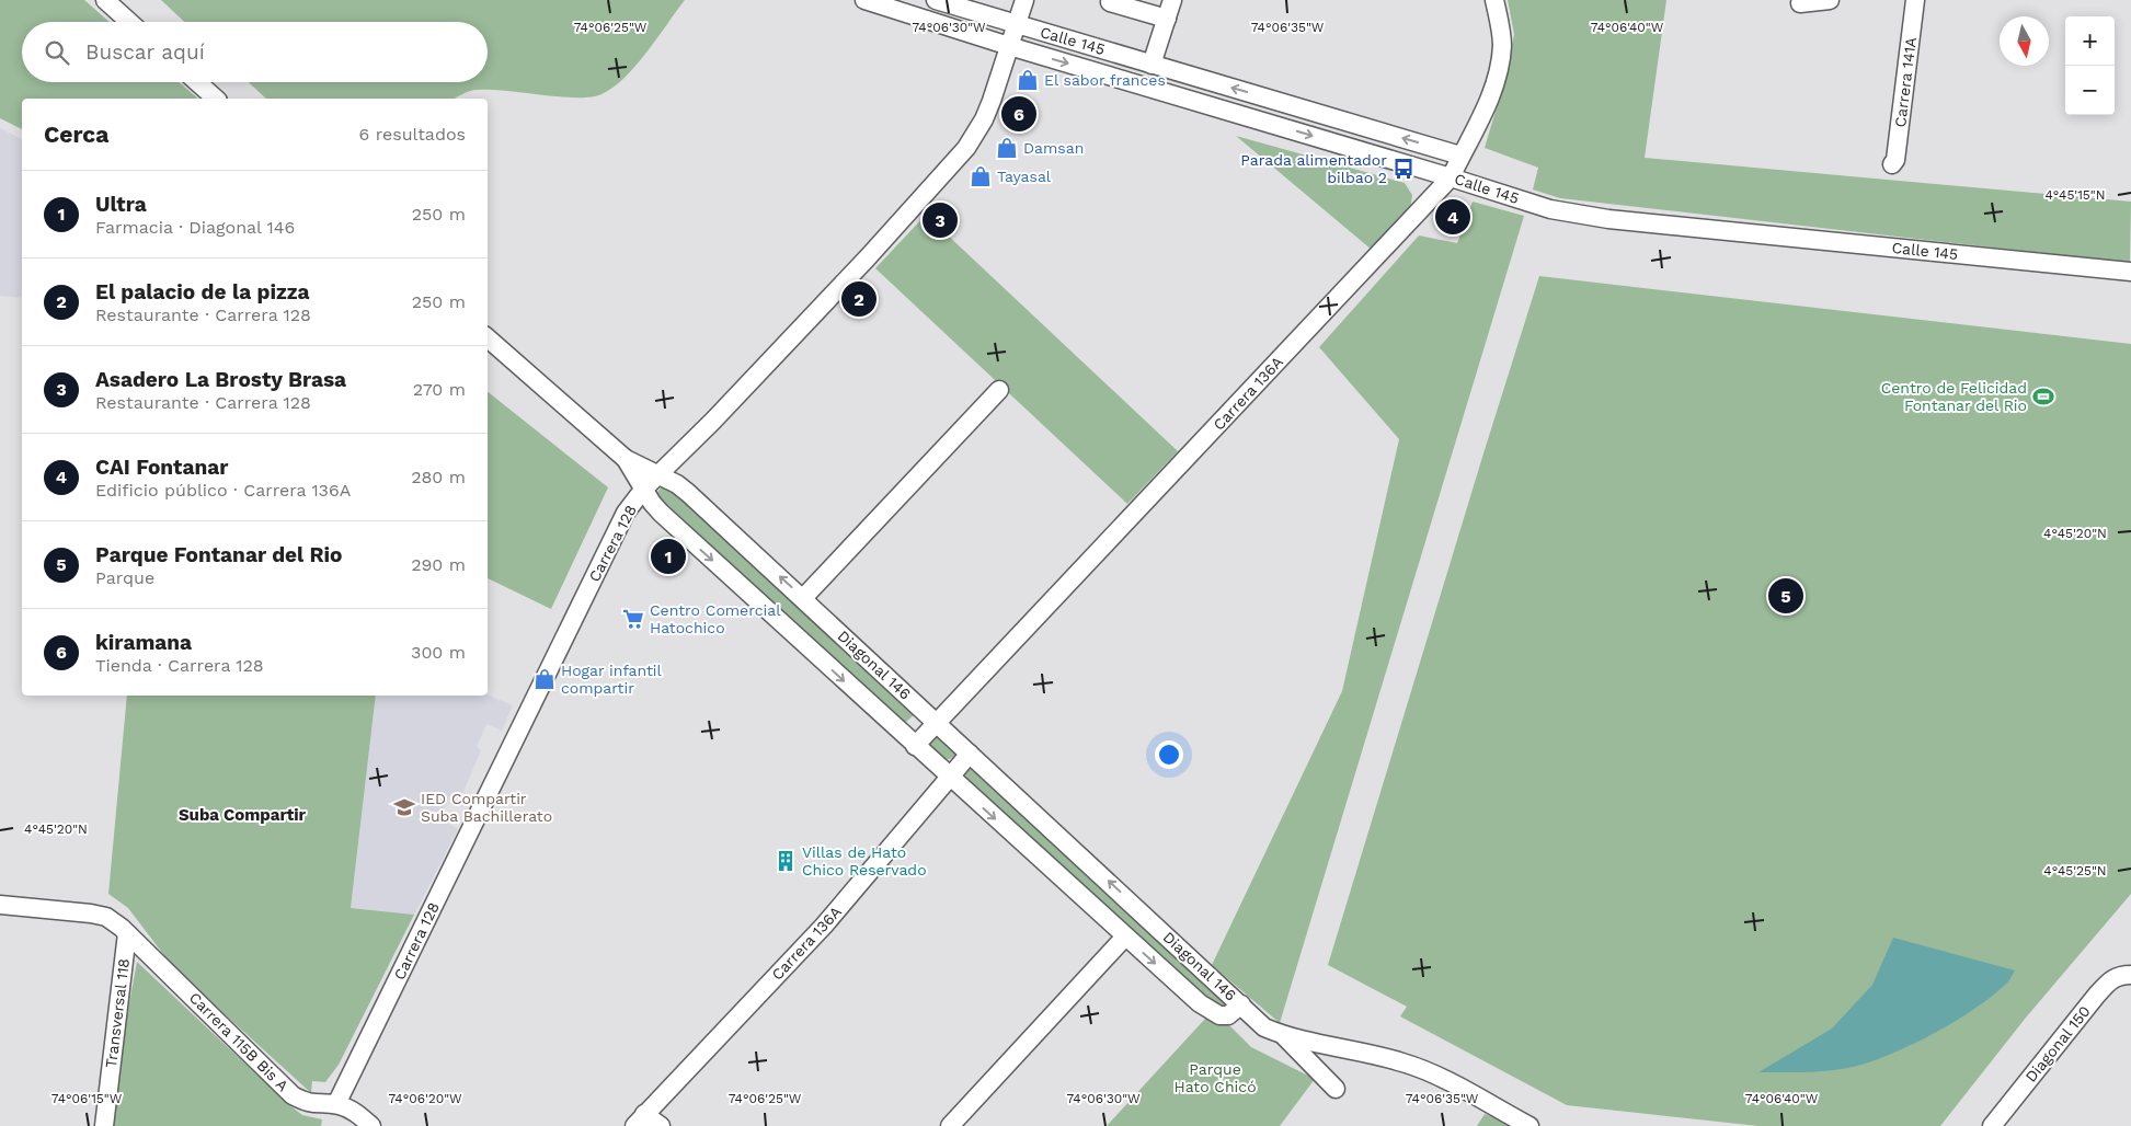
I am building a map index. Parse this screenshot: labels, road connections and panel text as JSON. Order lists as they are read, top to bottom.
{
  "streets": {
    "street": [
      "Calle 145",
      "Carrera 141A",
      "Carrera 136A",
      "Carrera 128",
      "Diagonal 146",
      "Transversal 118",
      "Carrera 115B Bis A",
      "Diagonal 150"
    ]
  },
  "crossings": [
    ["Calle 145", "Carrera 136A"],
    ["Calle 145", "Carrera 128"],
    ["Carrera 136A", "Diagonal 146"],
    ["Carrera 128", "Diagonal 146"],
    ["Carrera 128", "Carrera 115B Bis A"],
    ["Transversal 118", "Carrera 115B Bis A"]
  ],
  "districts": ["Suba Compartir"],
  "parks": ["Parque Hato Chicó"],
  "places": {
    "shop": [
      "El sabor frances",
      "Damsan",
      "Tayasal",
      "Hogar infantil compartir"
    ],
    "bus stop": ["Parada alimentador bilbao 2"],
    "sports": ["Centro de Felicidad Fontanar del Rio"],
    "supermarket": ["Centro Comercial Hatochico"],
    "school or university": ["IED Compartir Suba Bachillerato"],
    "building": ["Villas de Hato Chico Reservado"]
  },
  "north": "bottom",
  "page": {
    "map_buttons": ["+", "−"],
    "search": "Buscar aquí",
    "pins": [
      "6",
      "4",
      "3",
      "2",
      "1",
      "5"
    ],
    "heading": ["Cerca", "6 resultados"],
    "list": [
      {
        "mark": "1",
        "name": "Ultra",
        "note": "Farmacia · Diagonal 146",
        "value": "250 m"
      },
      {
        "mark": "2",
        "name": "El palacio de la pizza",
        "note": "Restaurante · Carrera 128",
        "value": "250 m"
      },
      {
        "mark": "3",
        "name": "Asadero La Brosty Brasa",
        "note": "Restaurante · Carrera 128",
        "value": "270 m"
      },
      {
        "mark": "4",
        "name": "CAI Fontanar",
        "note": "Edificio público · Carrera 136A",
        "value": "280 m"
      },
      {
        "mark": "5",
        "name": "Parque Fontanar del Rio",
        "note": "Parque",
        "value": "290 m"
      },
      {
        "mark": "6",
        "name": "kiramana",
        "note": "Tienda · Carrera 128",
        "value": "300 m"
      }
    ]
  },
  "coordinates": [
    "74°06'25\"W",
    "74°06'30\"W",
    "74°06'35\"W",
    "74°06'40\"W",
    "4°45'15\"N",
    "4°45'20\"N",
    "4°45'25\"N",
    "74°06'15\"W",
    "74°06'20\"W"
  ]
}
